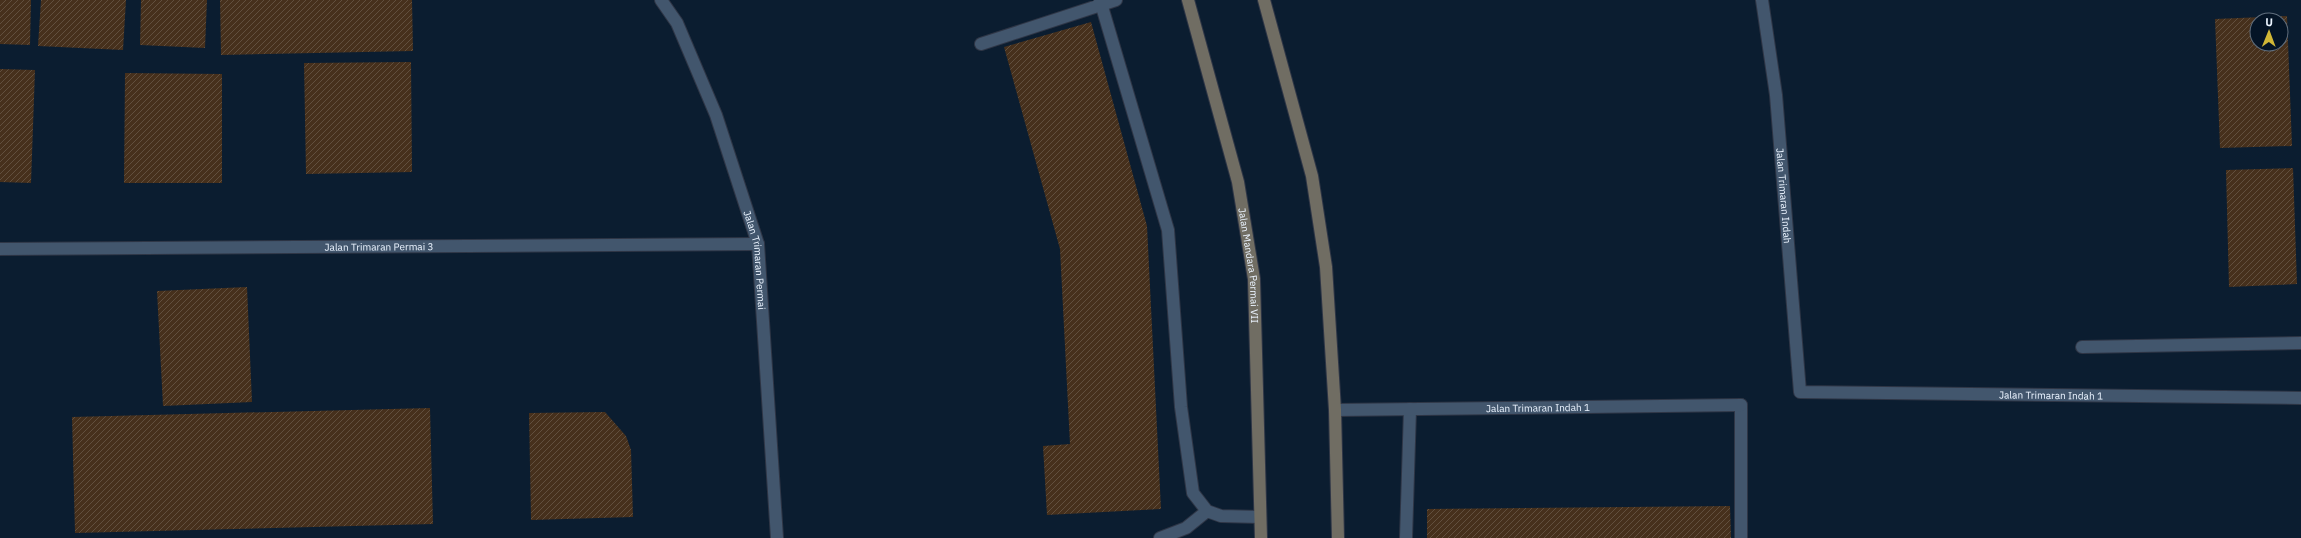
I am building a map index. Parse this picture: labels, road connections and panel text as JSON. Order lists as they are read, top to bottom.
{
  "streets": {
    "main road": ["Jalan Mandara Permai VII"],
    "street": [
      "Jalan Trimaran Indah",
      "Jalan Trimaran Permai 3",
      "Jalan Trimaran Permai",
      "Jalan Trimaran Indah 1"
    ]
  },
  "crossings": [
    ["Jalan Trimaran Indah", "Jalan Trimaran Indah 1"],
    ["Jalan Trimaran Permai 3", "Jalan Trimaran Permai"]
  ],
  "north": "top"
}
